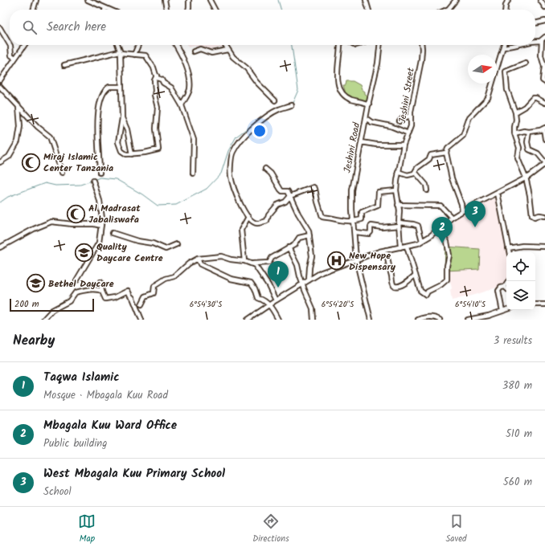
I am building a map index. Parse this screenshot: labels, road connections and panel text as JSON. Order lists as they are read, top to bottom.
{
  "streets": {
    "street": ["Jeshini Street", "Jeshini Road"]
  },
  "places": {
    "mosque": ["Miraj Islamic Center Tanzania", "Al Madrasat Jabaliswafa"],
    "school or university": ["Quality Daycare Centre", "Bethel Daycare"],
    "hospital": ["New Hope Dispensary"]
  },
  "scale_bar": "200 m",
  "north": "right",
  "page": {
    "search": "Search here",
    "pins": ["3", "2", "1"],
    "scale": "200 m",
    "heading": ["Nearby", "3 results"],
    "list": [
      {
        "mark": "1",
        "name": "Taqwa Islamic",
        "note": "Mosque · Mbagala Kuu Road",
        "value": "380 m"
      },
      {
        "mark": "2",
        "name": "Mbagala Kuu Ward Office",
        "note": "Public building",
        "value": "510 m"
      },
      {
        "mark": "3",
        "name": "West Mbagala Kuu Primary School",
        "note": "School",
        "value": "560 m"
      }
    ],
    "nav": ["Map", "Directions", "Saved"]
  },
  "coordinates": ["6°54'30\"S", "6°54'20\"S", "6°54'10\"S"]
}
